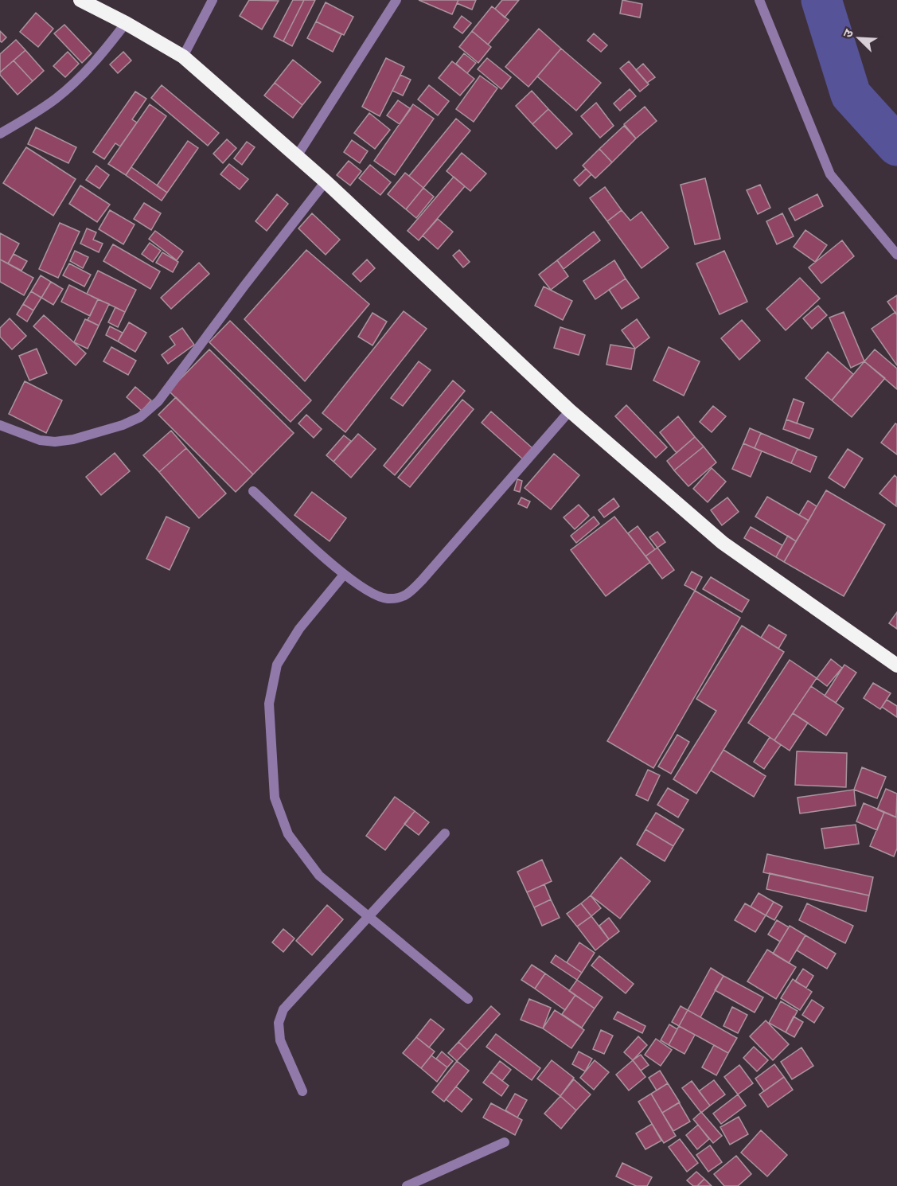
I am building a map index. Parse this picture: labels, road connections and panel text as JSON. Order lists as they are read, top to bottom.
{
  "north": "top left"
}
